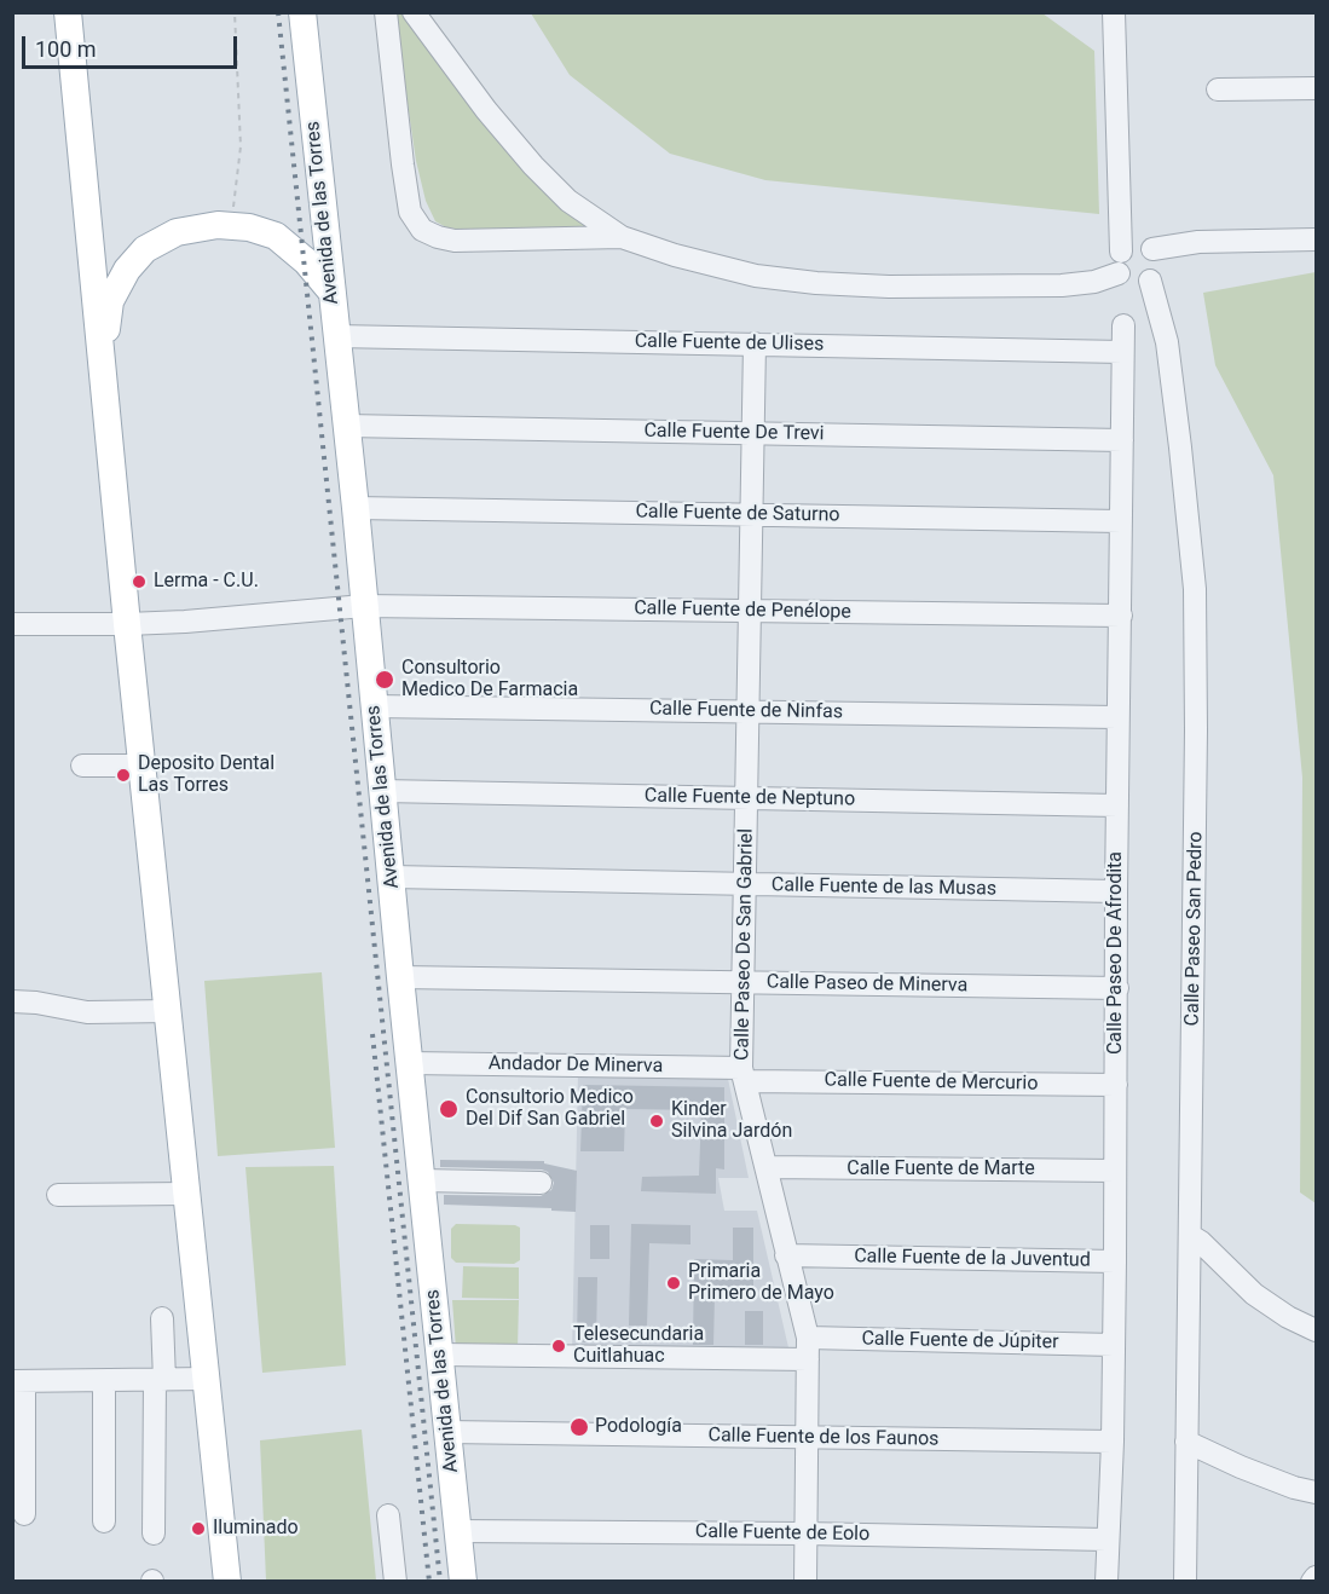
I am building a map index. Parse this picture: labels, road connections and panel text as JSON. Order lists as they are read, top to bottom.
{
  "streets": {
    "main road": ["Avenida de las Torres"],
    "street": [
      "Calle Fuente de Ulises",
      "Calle Fuente De Trevi",
      "Calle Fuente de Saturno",
      "Calle Fuente de Penélope",
      "Calle Fuente de Ninfas",
      "Calle Fuente de Neptuno",
      "Calle Fuente de las Musas",
      "Calle Paseo San Pedro",
      "Calle Paseo De San Gabriel",
      "Calle Paseo De Afrodita",
      "Calle Paseo de Minerva",
      "Andador De Minerva",
      "Calle Fuente de Mercurio",
      "Calle Fuente de Marte",
      "Calle Fuente de la Juventud",
      "Calle Fuente de Júpiter",
      "Calle Fuente de los Faunos",
      "Calle Fuente de Eolo"
    ]
  },
  "crossings": [
    ["Avenida de las Torres", "Calle Fuente de Ulises"],
    ["Avenida de las Torres", "Calle Fuente De Trevi"],
    ["Avenida de las Torres", "Calle Fuente de Saturno"],
    ["Avenida de las Torres", "Calle Fuente de Penélope"],
    ["Avenida de las Torres", "Calle Fuente de Ninfas"],
    ["Avenida de las Torres", "Calle Fuente de Neptuno"],
    ["Avenida de las Torres", "Calle Fuente de las Musas"],
    ["Avenida de las Torres", "Calle Paseo de Minerva"],
    ["Avenida de las Torres", "Andador De Minerva"],
    ["Avenida de las Torres", "Calle Fuente de Júpiter"],
    ["Avenida de las Torres", "Calle Fuente de los Faunos"],
    ["Avenida de las Torres", "Calle Fuente de Eolo"],
    ["Calle Fuente de Ulises", "Calle Paseo De San Gabriel"],
    ["Calle Fuente de Ulises", "Calle Paseo De Afrodita"],
    ["Calle Fuente De Trevi", "Calle Paseo De San Gabriel"],
    ["Calle Fuente De Trevi", "Calle Paseo De Afrodita"],
    ["Calle Fuente de Saturno", "Calle Paseo De San Gabriel"],
    ["Calle Fuente de Saturno", "Calle Paseo De Afrodita"],
    ["Calle Fuente de Penélope", "Calle Paseo De San Gabriel"],
    ["Calle Fuente de Penélope", "Calle Paseo De Afrodita"],
    ["Calle Fuente de Ninfas", "Calle Paseo De San Gabriel"],
    ["Calle Fuente de Ninfas", "Calle Paseo De Afrodita"],
    ["Calle Fuente de Neptuno", "Calle Paseo De San Gabriel"],
    ["Calle Fuente de Neptuno", "Calle Paseo De Afrodita"],
    ["Calle Fuente de las Musas", "Calle Paseo De San Gabriel"],
    ["Calle Fuente de las Musas", "Calle Paseo De Afrodita"],
    ["Calle Paseo De San Gabriel", "Calle Paseo de Minerva"],
    ["Calle Paseo De San Gabriel", "Andador De Minerva"],
    ["Calle Paseo De San Gabriel", "Calle Fuente de Mercurio"],
    ["Calle Paseo De San Gabriel", "Calle Fuente de Marte"],
    ["Calle Paseo De San Gabriel", "Calle Fuente de la Juventud"],
    ["Calle Paseo De San Gabriel", "Calle Fuente de Júpiter"],
    ["Calle Paseo De San Gabriel", "Calle Fuente de los Faunos"],
    ["Calle Paseo De San Gabriel", "Calle Fuente de Eolo"],
    ["Calle Paseo De Afrodita", "Calle Paseo de Minerva"],
    ["Calle Paseo De Afrodita", "Calle Fuente de Mercurio"],
    ["Calle Paseo De Afrodita", "Calle Fuente de Marte"],
    ["Calle Paseo De Afrodita", "Calle Fuente de la Juventud"],
    ["Calle Paseo De Afrodita", "Calle Fuente de Júpiter"],
    ["Calle Paseo De Afrodita", "Calle Fuente de los Faunos"],
    ["Calle Paseo De Afrodita", "Calle Fuente de Eolo"],
    ["Andador De Minerva", "Calle Fuente de Mercurio"]
  ],
  "places": [
    "Lerma - C.U.",
    "Consultorio Medico De Farmacia",
    "Deposito Dental Las Torres",
    "Consultorio Medico Del Dif San Gabriel",
    "Kinder Silvina Jardón",
    "Primaria Primero de Mayo",
    "Telesecundaria Cuitlahuac",
    "Podología",
    "Iluminado"
  ],
  "scale_bar": "100 m"
}
